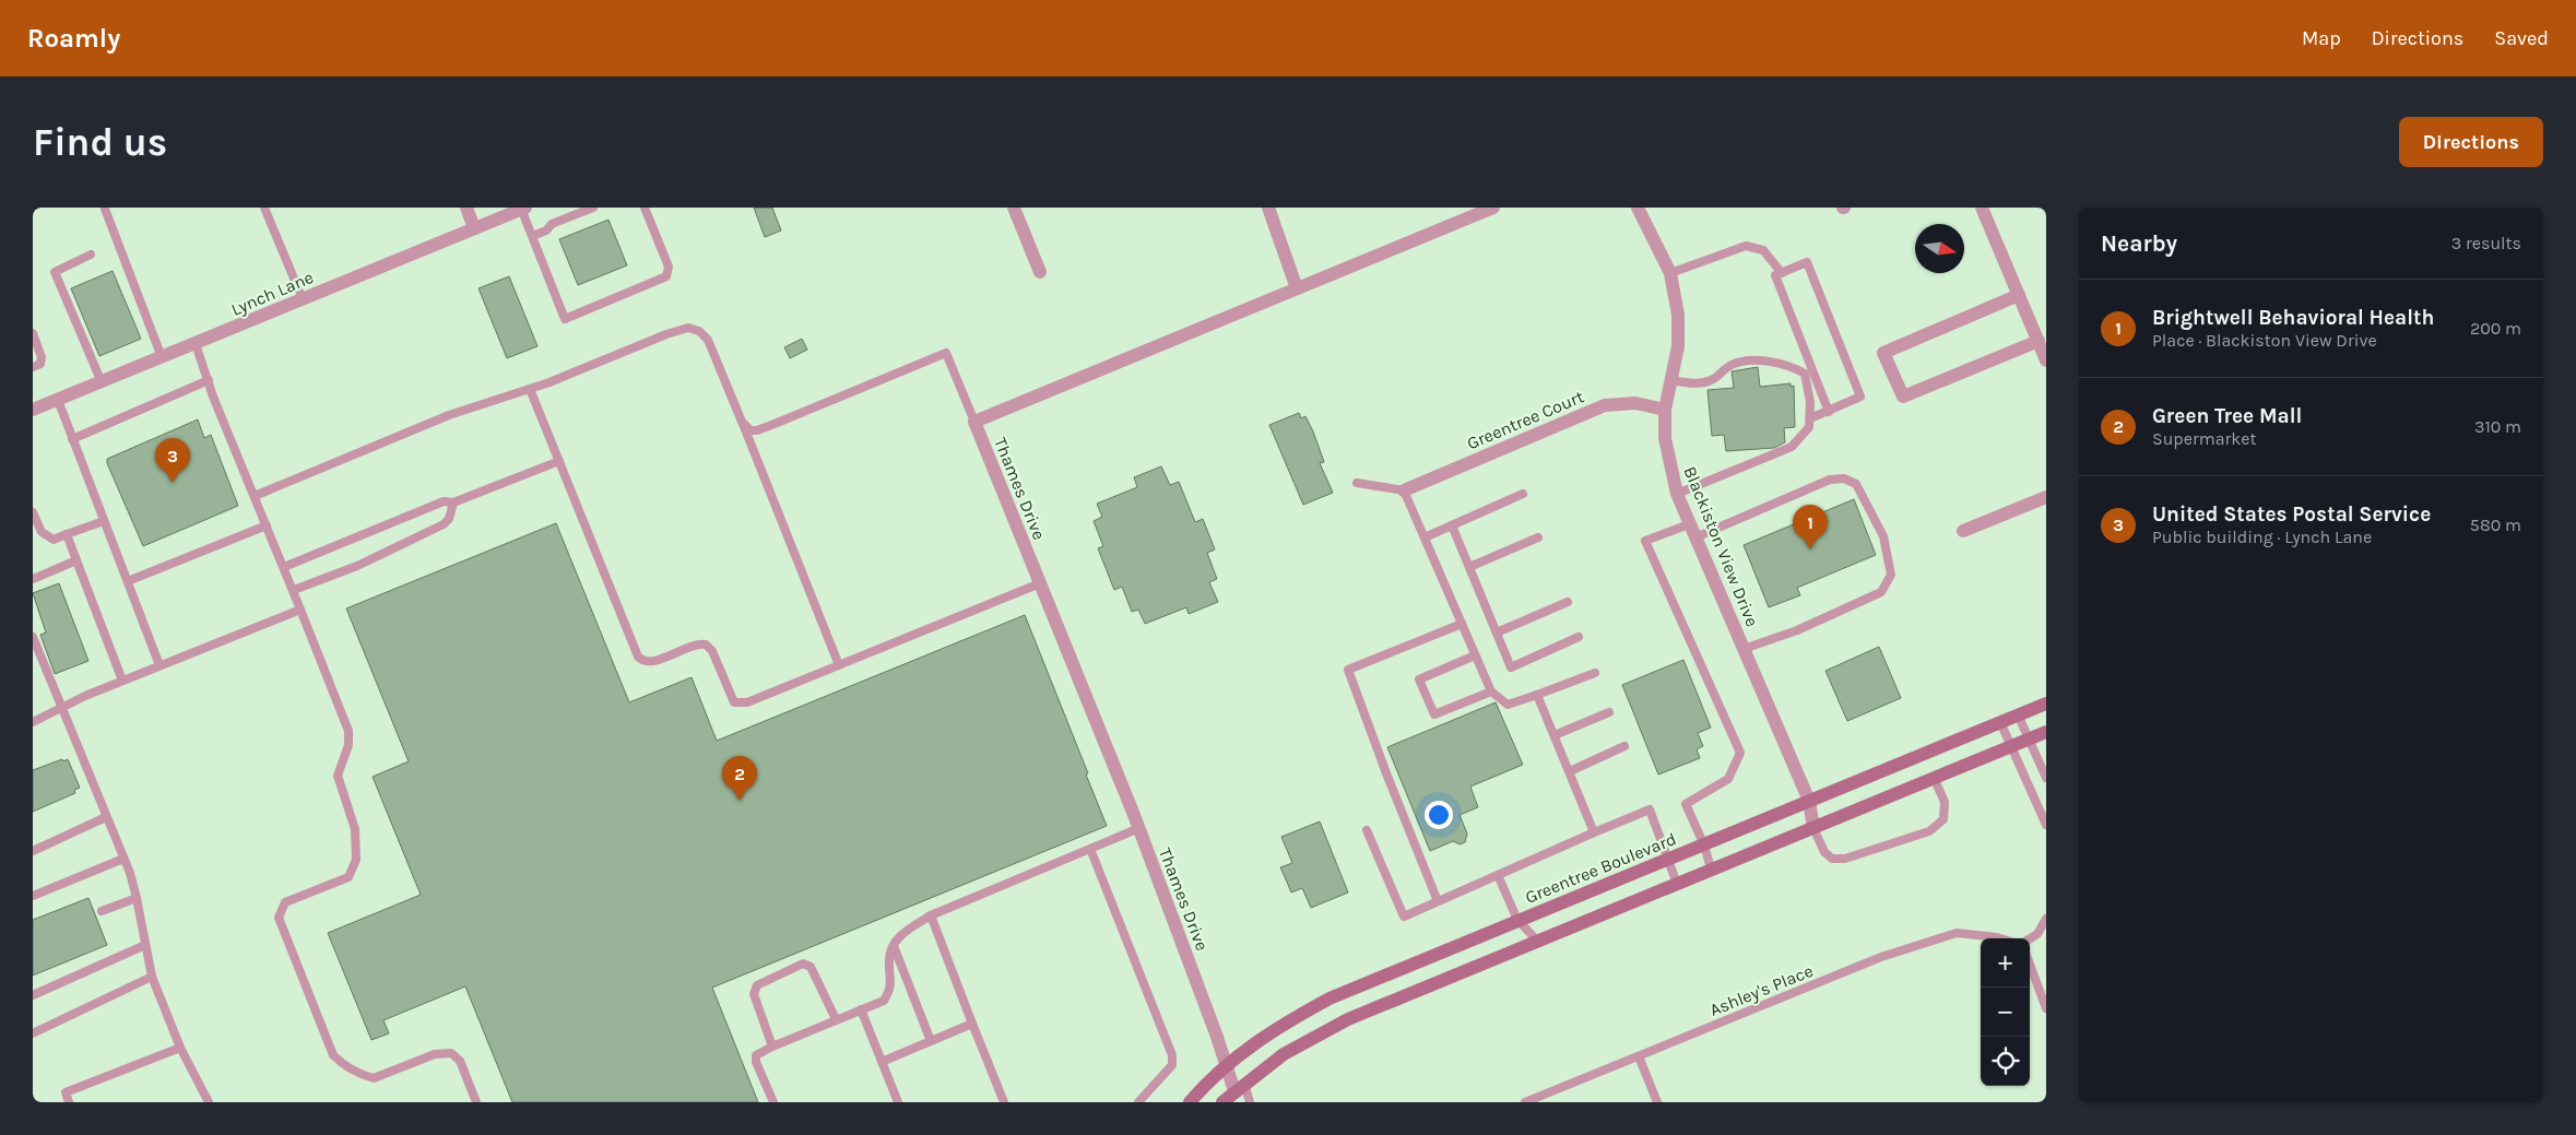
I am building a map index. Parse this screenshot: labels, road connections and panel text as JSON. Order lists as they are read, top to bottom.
{
  "streets": {
    "main road": ["Greentree Boulevard"],
    "street": [
      "Lynch Lane",
      "Greentree Court",
      "Thames Drive",
      "Blackiston View Drive"
    ],
    "lane": ["Ashley's Place"]
  },
  "crossings": [
    ["Greentree Court", "Blackiston View Drive"],
    ["Thames Drive", "Greentree Boulevard"],
    ["Blackiston View Drive", "Greentree Boulevard"]
  ],
  "north": "right",
  "page": {
    "header": "Roamly",
    "nav": ["Map", "Directions", "Saved"],
    "buttons": "Directions",
    "title": "Find us",
    "heading": ["Nearby", "3 results"],
    "list": [
      {
        "mark": "1",
        "name": "Brightwell Behavioral Health",
        "note": "Place · Blackiston View Drive",
        "value": "200 m"
      },
      {
        "mark": "2",
        "name": "Green Tree Mall",
        "note": "Supermarket",
        "value": "310 m"
      },
      {
        "mark": "3",
        "name": "United States Postal Service",
        "note": "Public building · Lynch Lane",
        "value": "580 m"
      }
    ],
    "pins": ["3", "1", "2"],
    "map_buttons": ["+", "−"]
  }
}
